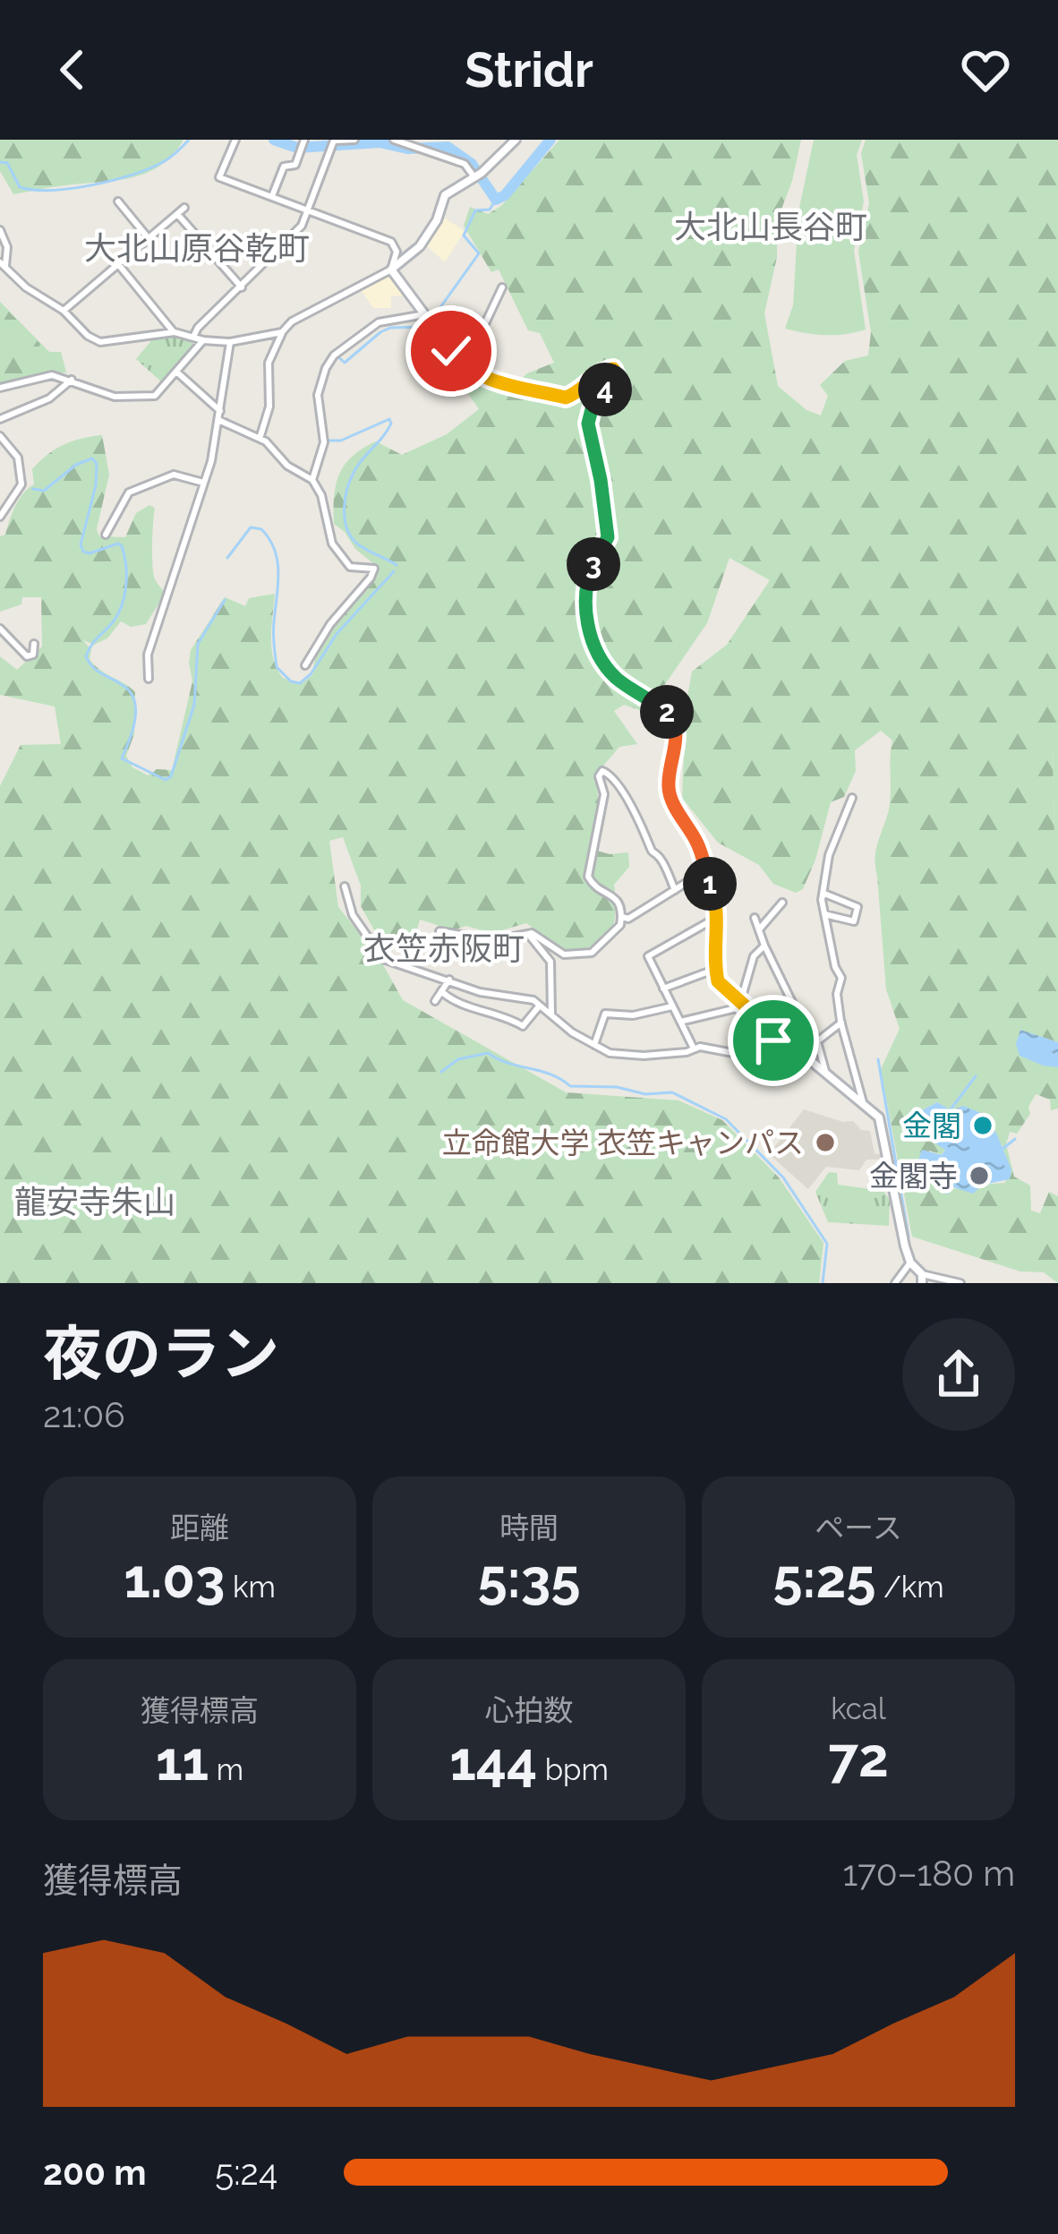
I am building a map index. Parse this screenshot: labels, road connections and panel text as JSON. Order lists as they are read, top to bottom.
{
  "districts": [
    "大北山長谷町",
    "大北山原谷乾町",
    "衣笠赤阪町",
    "龍安寺朱山"
  ],
  "places": ["金閣", "立命館大学 衣笠キャンパス", "金閣寺"],
  "page": {
    "header": "Stridr",
    "pins": [
      "4",
      "3",
      "2",
      "1"
    ],
    "heading": ["夜のラン", "21:06"],
    "stats": [
      ["距離", "1.03 km"],
      ["時間", "5:35"],
      ["ペース", "5:25 /km"],
      ["獲得標高", "11 m"],
      ["心拍数", "144 bpm"],
      ["kcal", "72"]
    ],
    "chart": ["獲得標高", "170–180 m"],
    "list": [
      {
        "name": "200 m",
        "note": "5:24"
      }
    ]
  }
}
